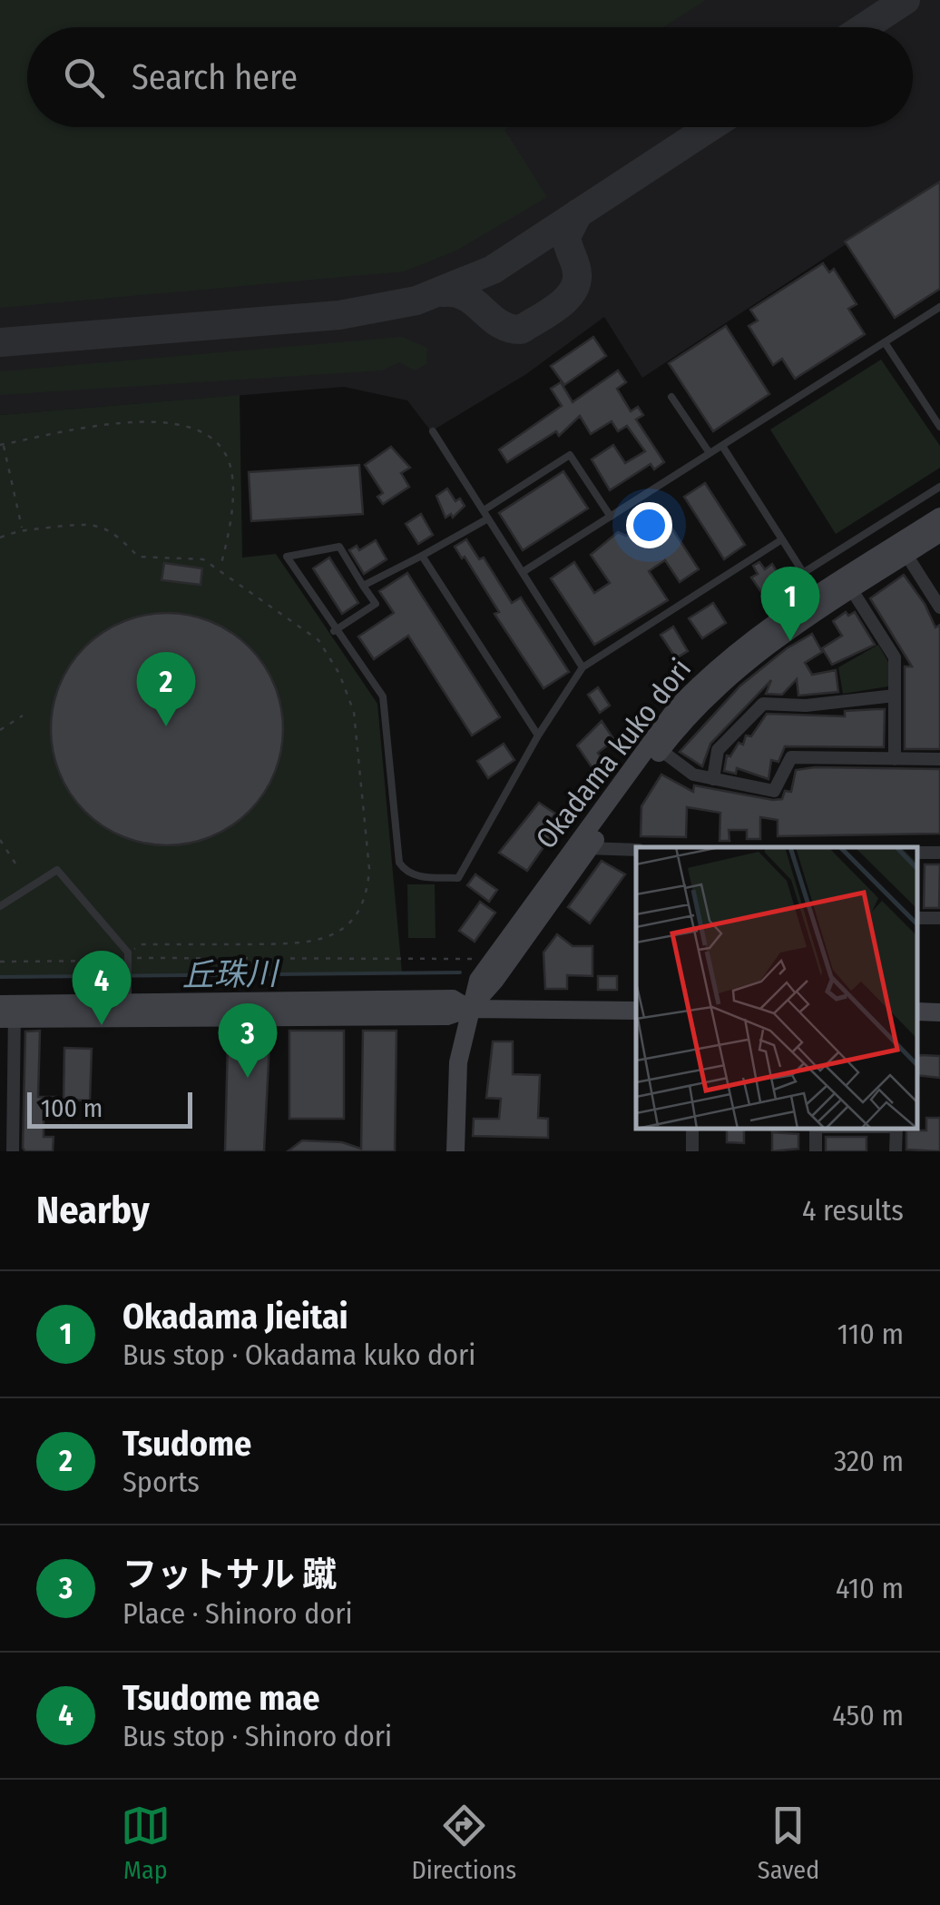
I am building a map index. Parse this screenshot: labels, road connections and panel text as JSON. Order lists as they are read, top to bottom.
{
  "streets": {
    "main road": ["Okadama kuko dori"]
  },
  "water": ["丘珠川"],
  "scale_bar": "100 m",
  "page": {
    "search": "Search here",
    "pins": [
      "1",
      "2",
      "4",
      "3"
    ],
    "scale": "100 m",
    "heading": ["Nearby", "4 results"],
    "list": [
      {
        "mark": "1",
        "name": "Okadama Jieitai",
        "note": "Bus stop · Okadama kuko dori",
        "value": "110 m"
      },
      {
        "mark": "2",
        "name": "Tsudome",
        "note": "Sports",
        "value": "320 m"
      },
      {
        "mark": "3",
        "name": "フットサル 蹴",
        "note": "Place · Shinoro dori",
        "value": "410 m"
      },
      {
        "mark": "4",
        "name": "Tsudome mae",
        "note": "Bus stop · Shinoro dori",
        "value": "450 m"
      }
    ],
    "nav": ["Map", "Directions", "Saved"]
  }
}
